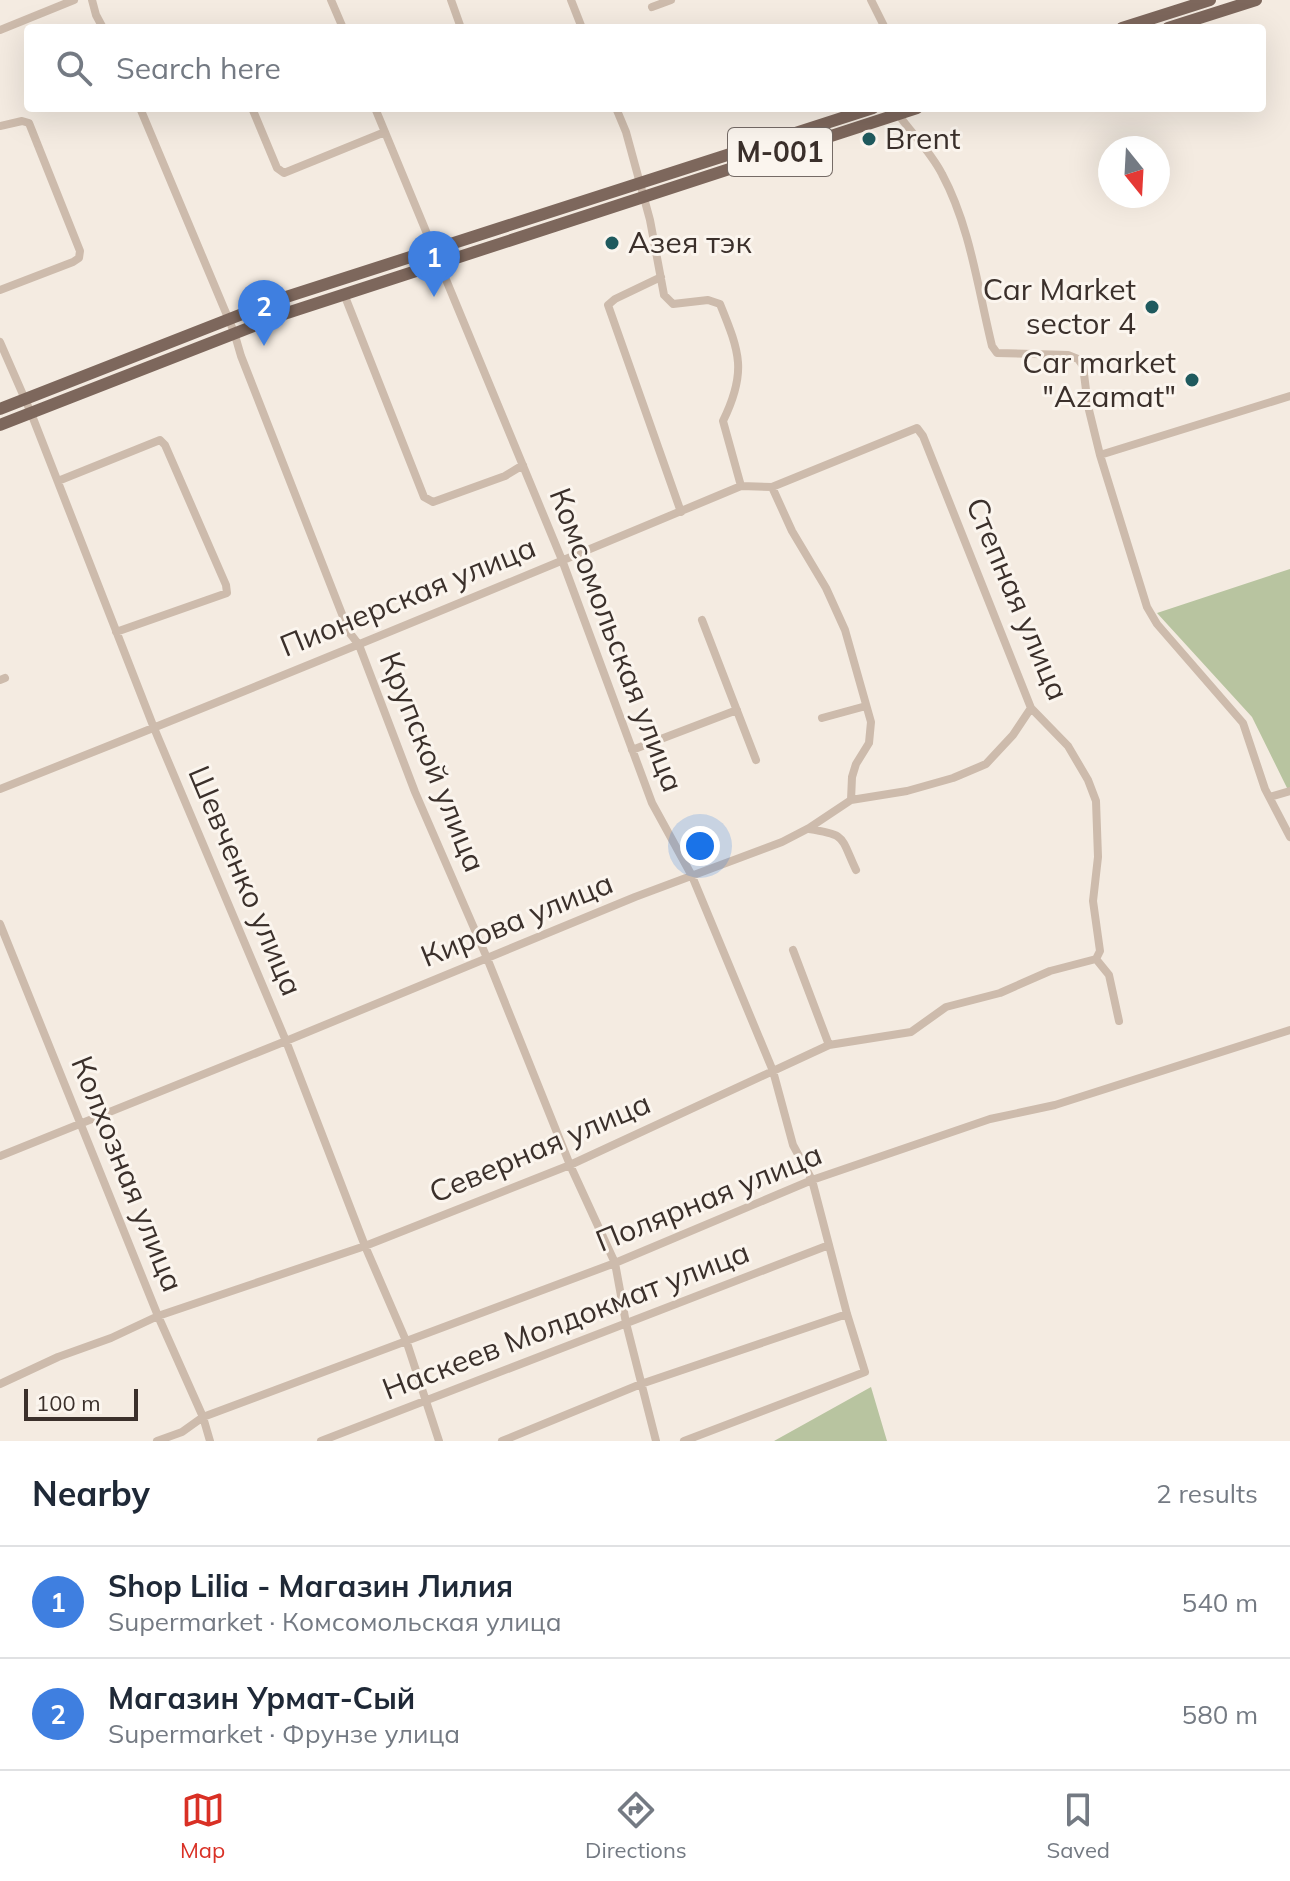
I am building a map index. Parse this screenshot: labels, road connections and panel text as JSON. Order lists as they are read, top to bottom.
{
  "streets": {
    "main road": ["M-001"],
    "street": [
      "Пионерская улица",
      "Степная улица",
      "Комсомольская улица",
      "Крупской улица",
      "Шевченко улица",
      "Кирова улица",
      "Северная улица",
      "Колхозная улица",
      "Полярная улица",
      "Наскеев Молдокмат улица"
    ]
  },
  "crossings": [
    ["M-001", "Комсомольская улица"],
    ["M-001", "Крупской улица"],
    ["M-001", "Шевченко улица"],
    ["Пионерская улица", "Степная улица"],
    ["Пионерская улица", "Комсомольская улица"],
    ["Пионерская улица", "Крупской улица"],
    ["Пионерская улица", "Шевченко улица"],
    ["Степная улица", "Кирова улица"],
    ["Степная улица", "Северная улица"],
    ["Комсомольская улица", "Кирова улица"],
    ["Комсомольская улица", "Северная улица"],
    ["Комсомольская улица", "Полярная улица"],
    ["Комсомольская улица", "Наскеев Молдокмат улица"],
    ["Крупской улица", "Кирова улица"],
    ["Крупской улица", "Северная улица"],
    ["Крупской улица", "Полярная улица"],
    ["Крупской улица", "Наскеев Молдокмат улица"],
    ["Шевченко улица", "Кирова улица"],
    ["Шевченко улица", "Северная улица"],
    ["Шевченко улица", "Полярная улица"],
    ["Шевченко улица", "Наскеев Молдокмат улица"],
    ["Кирова улица", "Колхозная улица"],
    ["Северная улица", "Колхозная улица"],
    ["Колхозная улица", "Полярная улица"]
  ],
  "places": [
    "Brent",
    "Азея тэк",
    "Car Market sector 4",
    "Car market \"Azamat\""
  ],
  "scale_bar": "100 m",
  "north": "bottom",
  "page": {
    "search": "Search here",
    "pins": ["1", "2"],
    "scale": "100 m",
    "heading": ["Nearby", "2 results"],
    "list": [
      {
        "mark": "1",
        "name": "Shop Lilia - Магазин Лилия",
        "note": "Supermarket · Комсомольская улица",
        "value": "540 m"
      },
      {
        "mark": "2",
        "name": "Магазин Урмат-Сый",
        "note": "Supermarket · Фрунзе улица",
        "value": "580 m"
      }
    ],
    "nav": ["Map", "Directions", "Saved"]
  }
}
